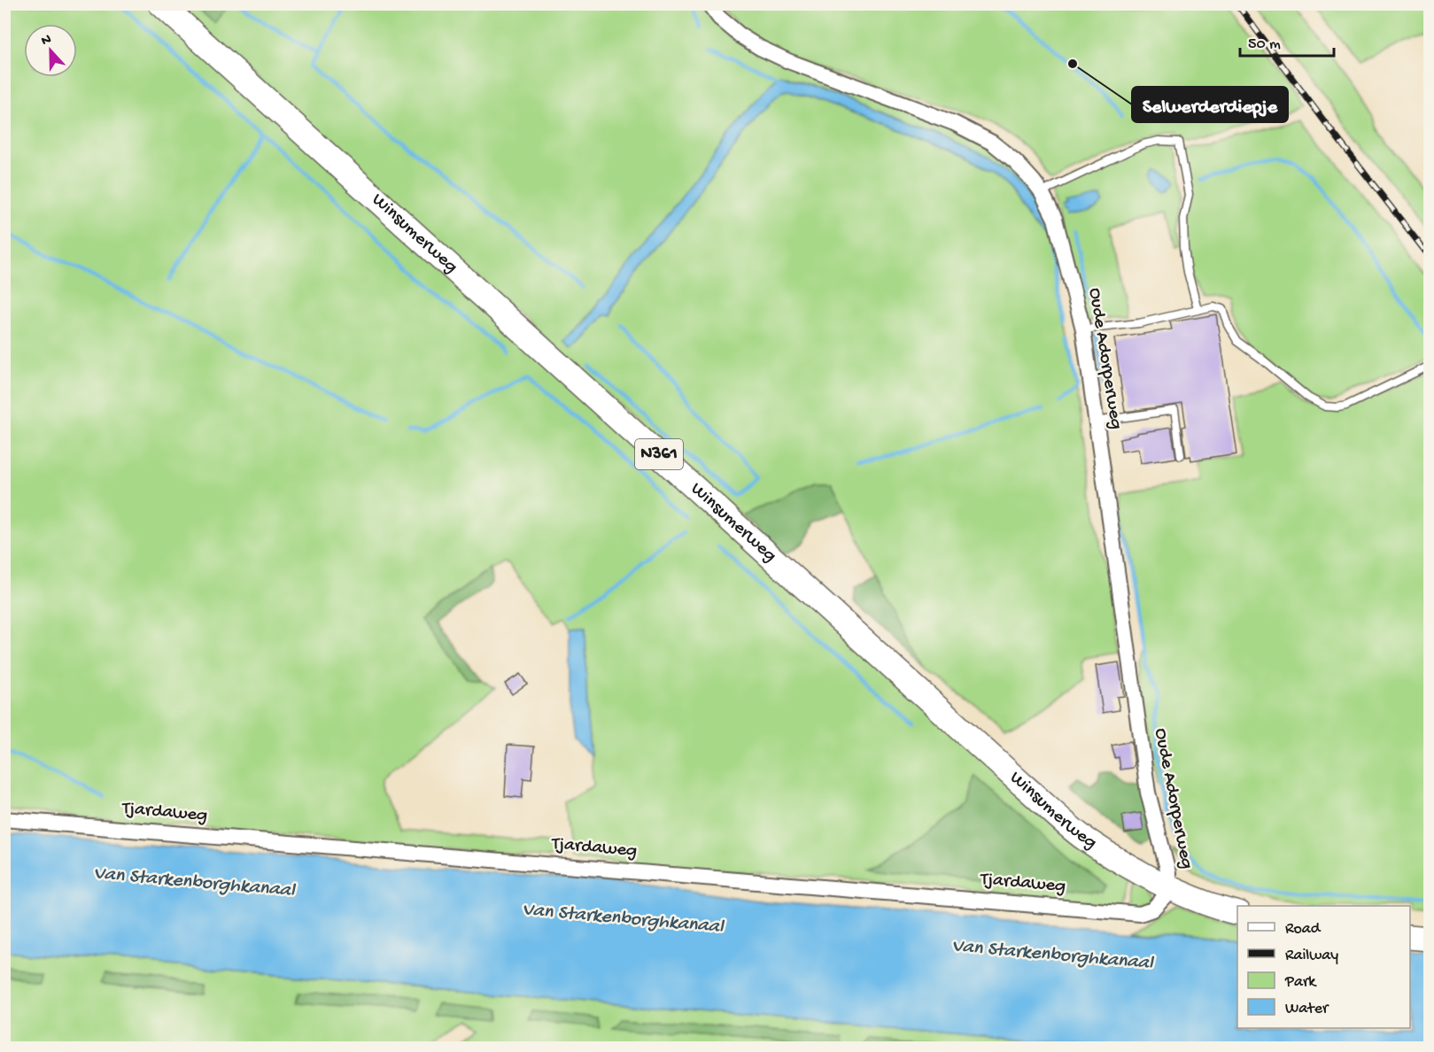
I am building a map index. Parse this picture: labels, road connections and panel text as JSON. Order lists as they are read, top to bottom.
{
  "streets": {
    "main road": ["Winsumerweg", "N361"],
    "street": ["Oude Adorperweg", "Tjardaweg"]
  },
  "crossings": [
    ["Winsumerweg", "Oude Adorperweg"],
    ["Winsumerweg", "Tjardaweg"],
    ["Oude Adorperweg", "Tjardaweg"]
  ],
  "water": ["Van Starkenborghkanaal"],
  "places": ["Selwerderdiepje"],
  "legend": [
    "Road",
    "Railway",
    "Park",
    "Water"
  ],
  "scale_bar": "50 m",
  "north": "top"
}
